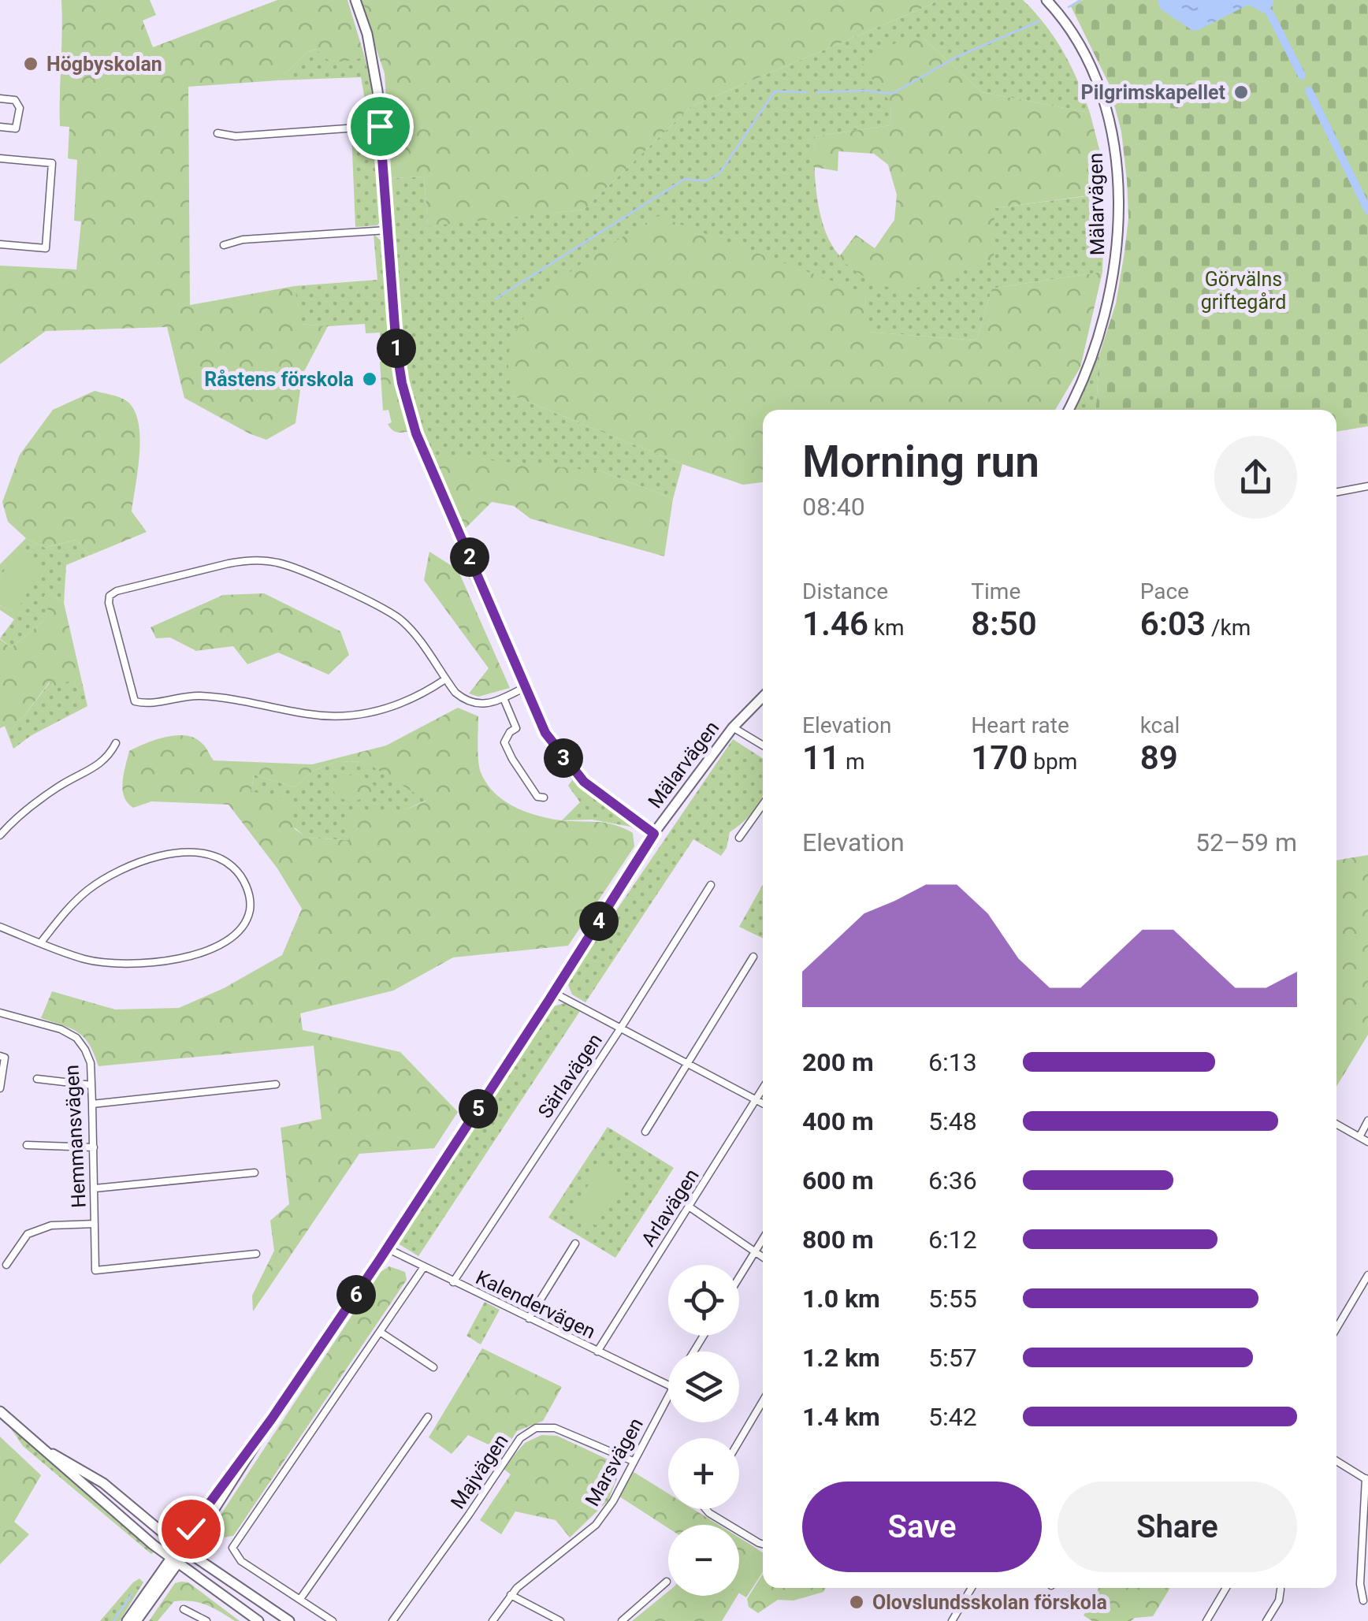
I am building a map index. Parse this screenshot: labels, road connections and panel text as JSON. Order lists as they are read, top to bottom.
{
  "streets": {
    "street": [
      "Mälarvägen",
      "Särlavägen",
      "Hemmansvägen",
      "Arlavägen",
      "Kalendervägen",
      "Marsvägen",
      "Majvägen"
    ]
  },
  "crossings": [
    ["Mälarvägen", "Kalendervägen"],
    ["Särlavägen", "Kalendervägen"],
    ["Arlavägen", "Kalendervägen"],
    ["Marsvägen", "Majvägen"]
  ],
  "parks": ["Görvälns griftegård"],
  "places": [
    "Högbyskolan",
    "Pilgrimskapellet",
    "Råstens förskola",
    "Olovslundsskolan förskola"
  ],
  "page": {
    "pins": [
      "1",
      "2",
      "3",
      "4",
      "5",
      "6"
    ],
    "heading": ["Morning run", "08:40"],
    "stats": [
      ["Distance", "1.46 km"],
      ["Time", "8:50"],
      ["Pace", "6:03 /km"],
      ["Elevation", "11 m"],
      ["Heart rate", "170 bpm"],
      ["kcal", "89"]
    ],
    "chart": ["Elevation", "52–59 m"],
    "list": [
      {
        "name": "200 m",
        "note": "6:13"
      },
      {
        "name": "400 m",
        "note": "5:48"
      },
      {
        "name": "600 m",
        "note": "6:36"
      },
      {
        "name": "800 m",
        "note": "6:12"
      },
      {
        "name": "1.0 km",
        "note": "5:55"
      },
      {
        "name": "1.2 km",
        "note": "5:57"
      },
      {
        "name": "1.4 km",
        "note": "5:42"
      }
    ],
    "map_buttons": ["+", "−"],
    "buttons": ["Save", "Share"]
  }
}
